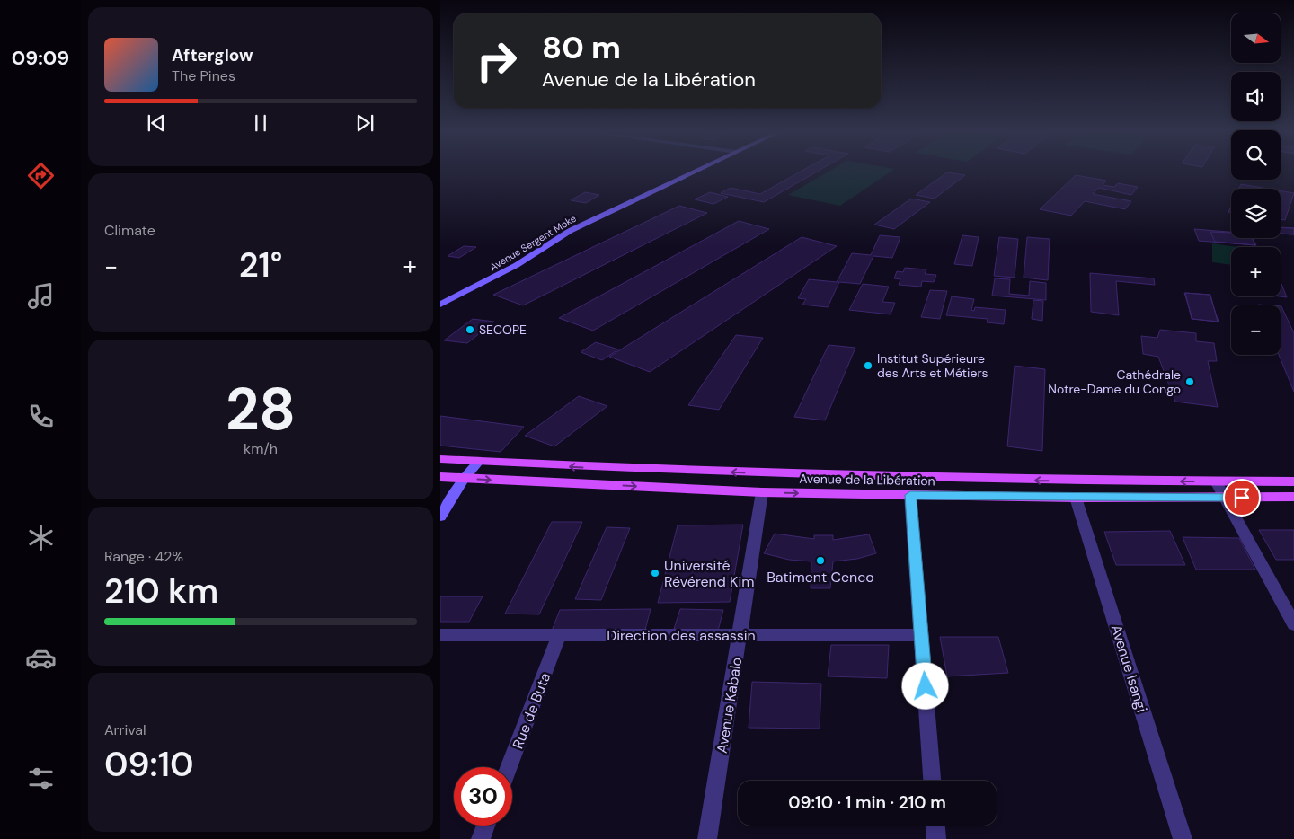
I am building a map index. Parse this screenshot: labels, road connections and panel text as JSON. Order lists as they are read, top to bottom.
{
  "streets": {
    "main road": ["Avenue Sergent Moke", "Avenue de la Libération"],
    "street": [
      "Direction des assassin",
      "Avenue Isangi",
      "Avenue Kabalo",
      "Rue de Buta"
    ]
  },
  "crossings": [
    ["Avenue de la Libération", "Avenue Isangi"],
    ["Avenue de la Libération", "Avenue Kabalo"],
    ["Direction des assassin", "Avenue Kabalo"],
    ["Direction des assassin", "Rue de Buta"]
  ],
  "places": [
    "SECOPE",
    "Institut Supérieure des Arts et Métiers",
    "Cathédrale Notre-Dame du Congo",
    "Batiment Cenco",
    "Université Révérend Kim"
  ],
  "north": "right",
  "page": {
    "tabs": "09:09",
    "map_buttons": ["+", "−"],
    "turn": ["80 m", "Avenue de la Libération"],
    "song": ["Afterglow", "The Pines"],
    "tile": [
      "Climate",
      ["28", "km/h"],
      ["Range · 42%", "210 km"],
      ["Arrival", "09:10"]
    ],
    "heat": ["−", "21°", "+"],
    "limit": "30",
    "trip": "09:10 · 1 min · 210 m"
  }
}
